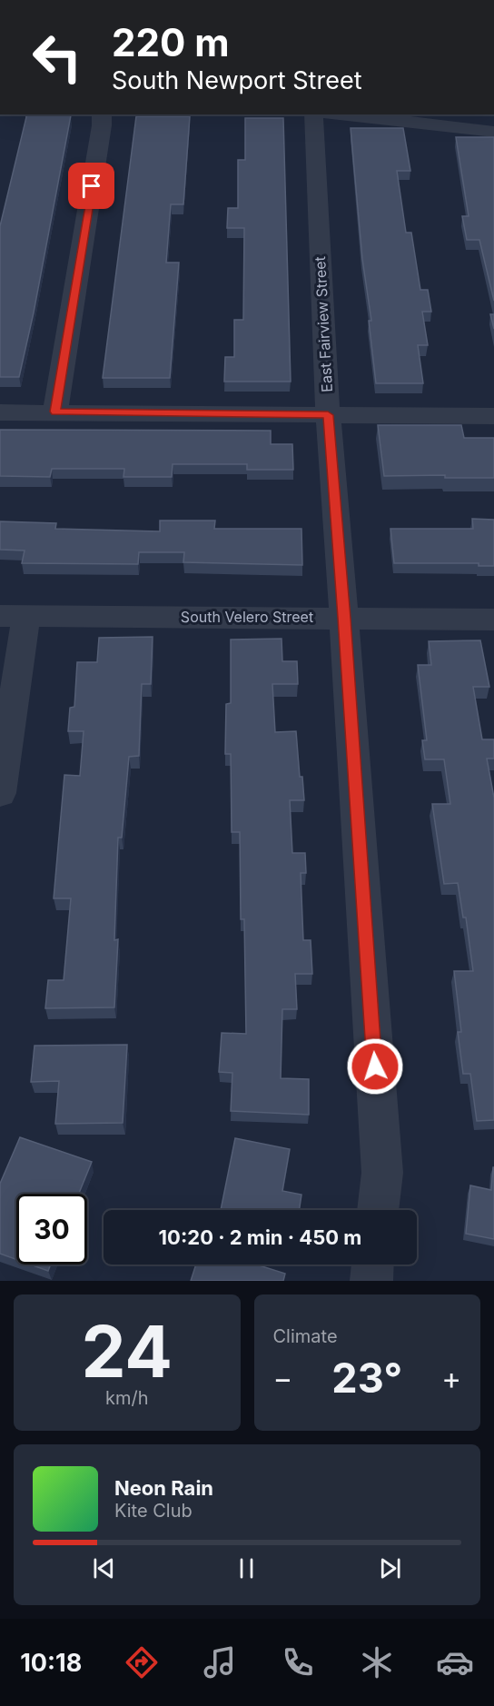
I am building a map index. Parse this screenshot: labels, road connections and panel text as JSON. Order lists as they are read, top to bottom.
{
  "streets": {
    "street": ["East Fairview Street", "South Velero Street"]
  },
  "crossings": [
    ["East Fairview Street", "South Velero Street"]
  ],
  "page": {
    "turn": ["220 m", "South Newport Street"],
    "limit": "30",
    "trip": "10:20 · 2 min · 450 m",
    "tile": [
      ["24", "km/h"],
      "Climate"
    ],
    "heat": ["−", "23°", "+"],
    "song": ["Neon Rain", "Kite Club"],
    "tabs": "10:18"
  }
}
